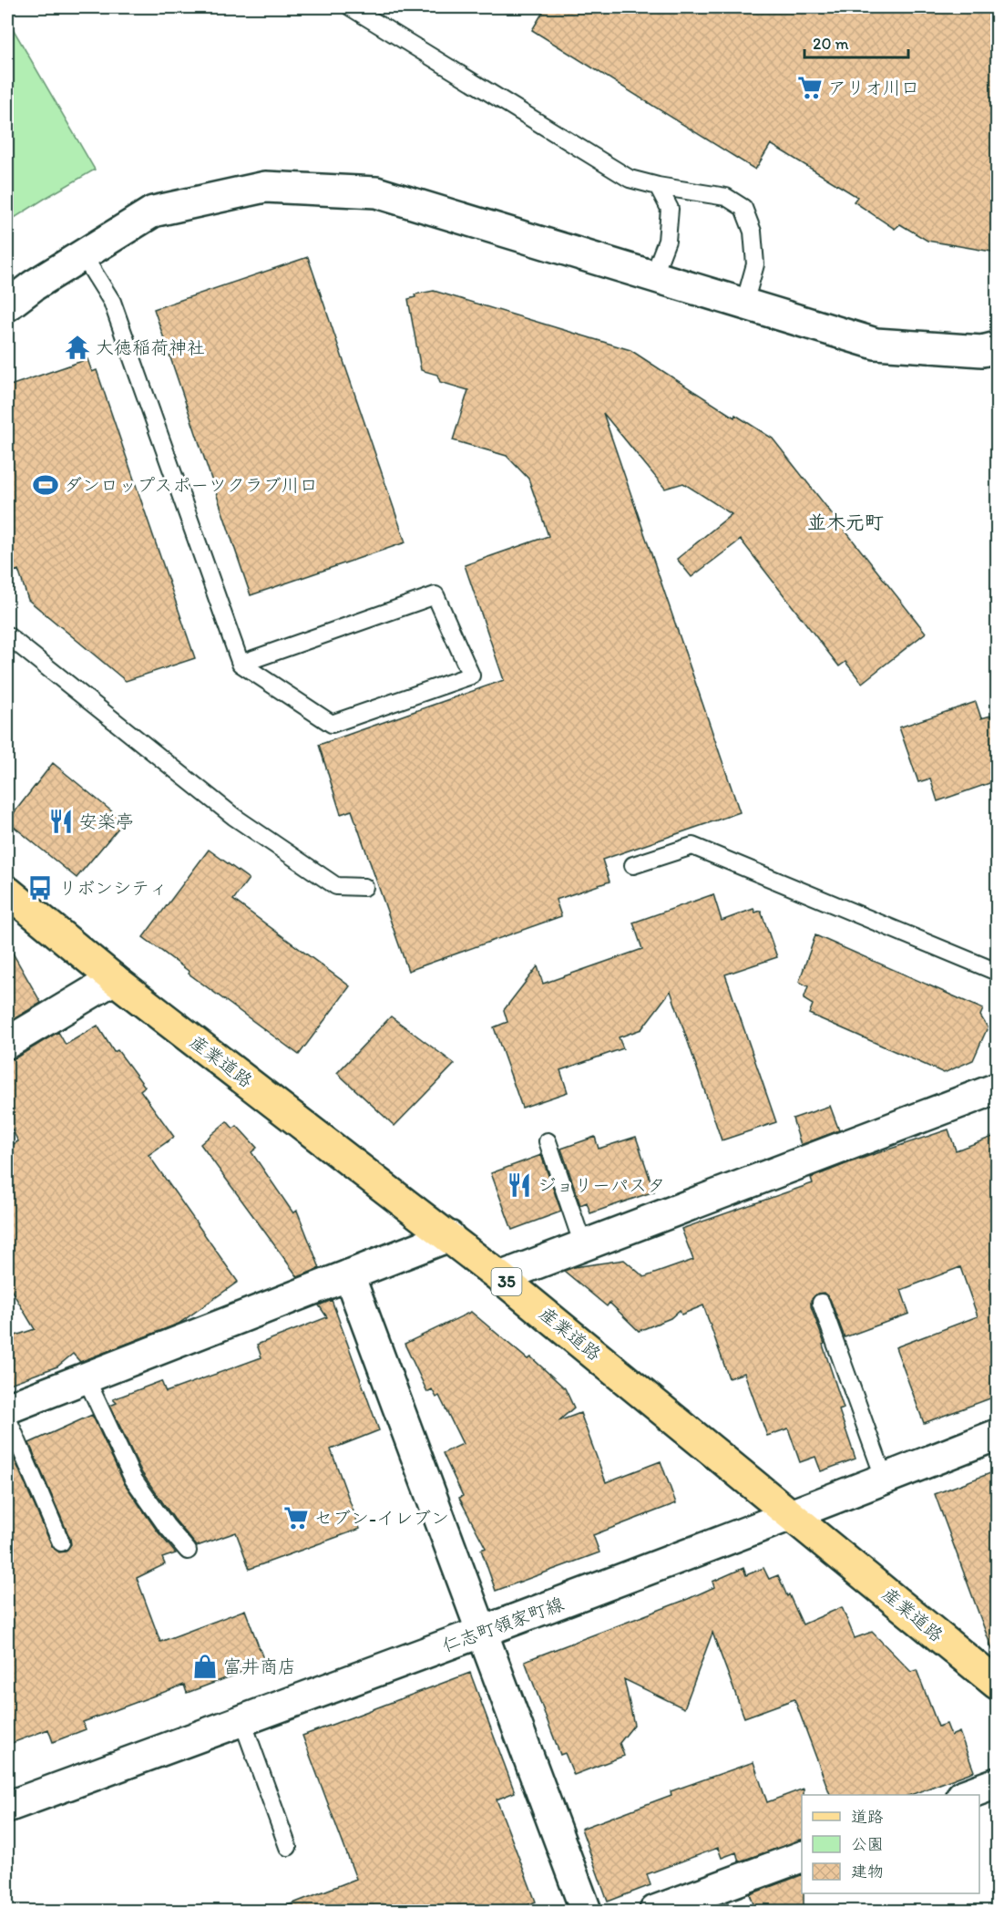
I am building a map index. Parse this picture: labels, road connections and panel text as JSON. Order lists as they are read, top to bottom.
{
  "streets": {
    "main road": ["産業道路", "35"],
    "street": ["仁志町領家町線"]
  },
  "crossings": [
    ["産業道路", "仁志町領家町線"]
  ],
  "districts": ["並木元町"],
  "places": {
    "supermarket": ["アリオ川口", "セブン-イレブン"],
    "temple": ["大徳稲荷神社"],
    "sports": ["ダンロップスポーツクラブ川口"],
    "restaurant": ["安楽亭", "ジョリーパスタ"],
    "bus stop": ["リボンシティ"],
    "shop": ["富井商店"]
  },
  "legend": ["道路", "公園", "建物"],
  "scale_bar": "20 m"
}
